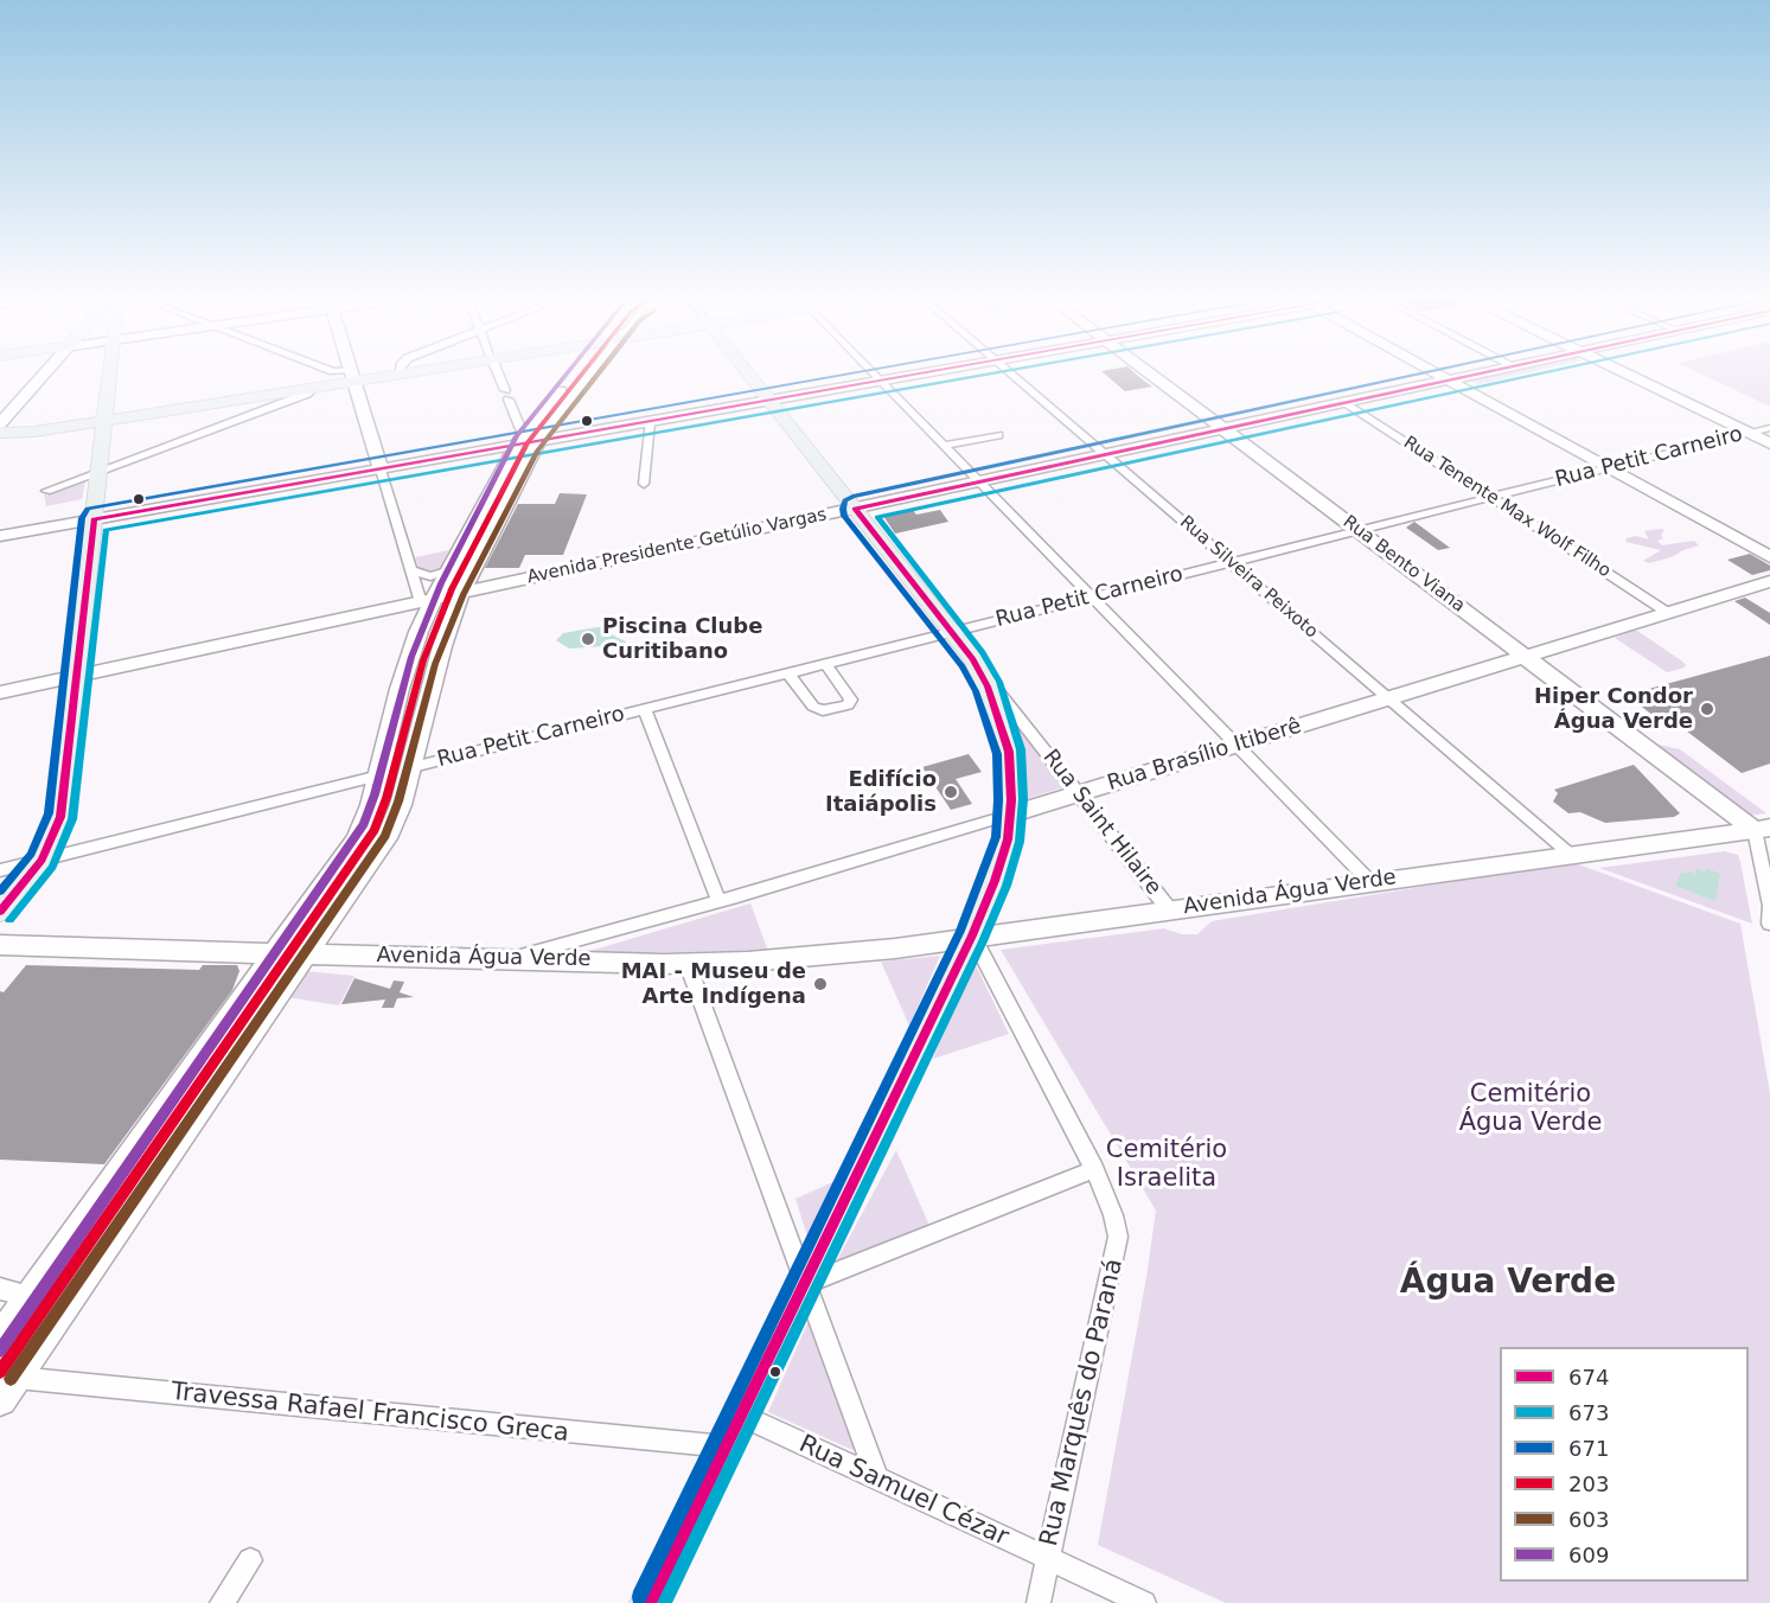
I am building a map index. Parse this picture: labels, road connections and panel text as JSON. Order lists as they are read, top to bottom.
{
  "streets": {
    "main road": [
      "Avenida Presidente Getúlio Vargas",
      "Rua Bento Viana",
      "Rua Brasílio Itiberê",
      "Rua Saint Hilaire",
      "Avenida Água Verde"
    ],
    "street": [
      "Rua Petit Carneiro",
      "Rua Tenente Max Wolf Filho",
      "Rua Silveira Peixoto",
      "Rua Marquês do Paraná",
      "Travessa Rafael Francisco Greca",
      "Rua Samuel Cézar"
    ]
  },
  "crossings": [
    ["Rua Petit Carneiro", "Rua Tenente Max Wolf Filho"],
    ["Rua Petit Carneiro", "Rua Bento Viana"],
    ["Rua Petit Carneiro", "Rua Silveira Peixoto"],
    ["Rua Petit Carneiro", "Rua Saint Hilaire"],
    ["Rua Tenente Max Wolf Filho", "Avenida Presidente Getúlio Vargas"],
    ["Rua Tenente Max Wolf Filho", "Rua Brasílio Itiberê"],
    ["Avenida Presidente Getúlio Vargas", "Rua Bento Viana"],
    ["Avenida Presidente Getúlio Vargas", "Rua Silveira Peixoto"],
    ["Avenida Presidente Getúlio Vargas", "Rua Saint Hilaire"],
    ["Rua Bento Viana", "Rua Brasílio Itiberê"],
    ["Rua Bento Viana", "Avenida Água Verde"],
    ["Rua Silveira Peixoto", "Rua Brasílio Itiberê"],
    ["Rua Silveira Peixoto", "Avenida Água Verde"],
    ["Rua Brasílio Itiberê", "Rua Saint Hilaire"],
    ["Rua Brasílio Itiberê", "Avenida Água Verde"],
    ["Rua Saint Hilaire", "Avenida Água Verde"],
    ["Avenida Água Verde", "Rua Marquês do Paraná"],
    ["Rua Marquês do Paraná", "Rua Samuel Cézar"]
  ],
  "districts": ["Água Verde"],
  "parks": ["Cemitério Água Verde", "Cemitério Israelita"],
  "places": [
    "Piscina Clube Curitibano",
    "Hiper Condor Água Verde",
    "Edifício Itaiápolis",
    "MAI - Museu de Arte Indígena"
  ],
  "lines": [
    "transit line 674",
    "transit line 673",
    "transit line 671",
    "transit line 203",
    "transit line 603",
    "transit line 609"
  ],
  "legend": [
    "674",
    "673",
    "671",
    "203",
    "603",
    "609"
  ]
}
